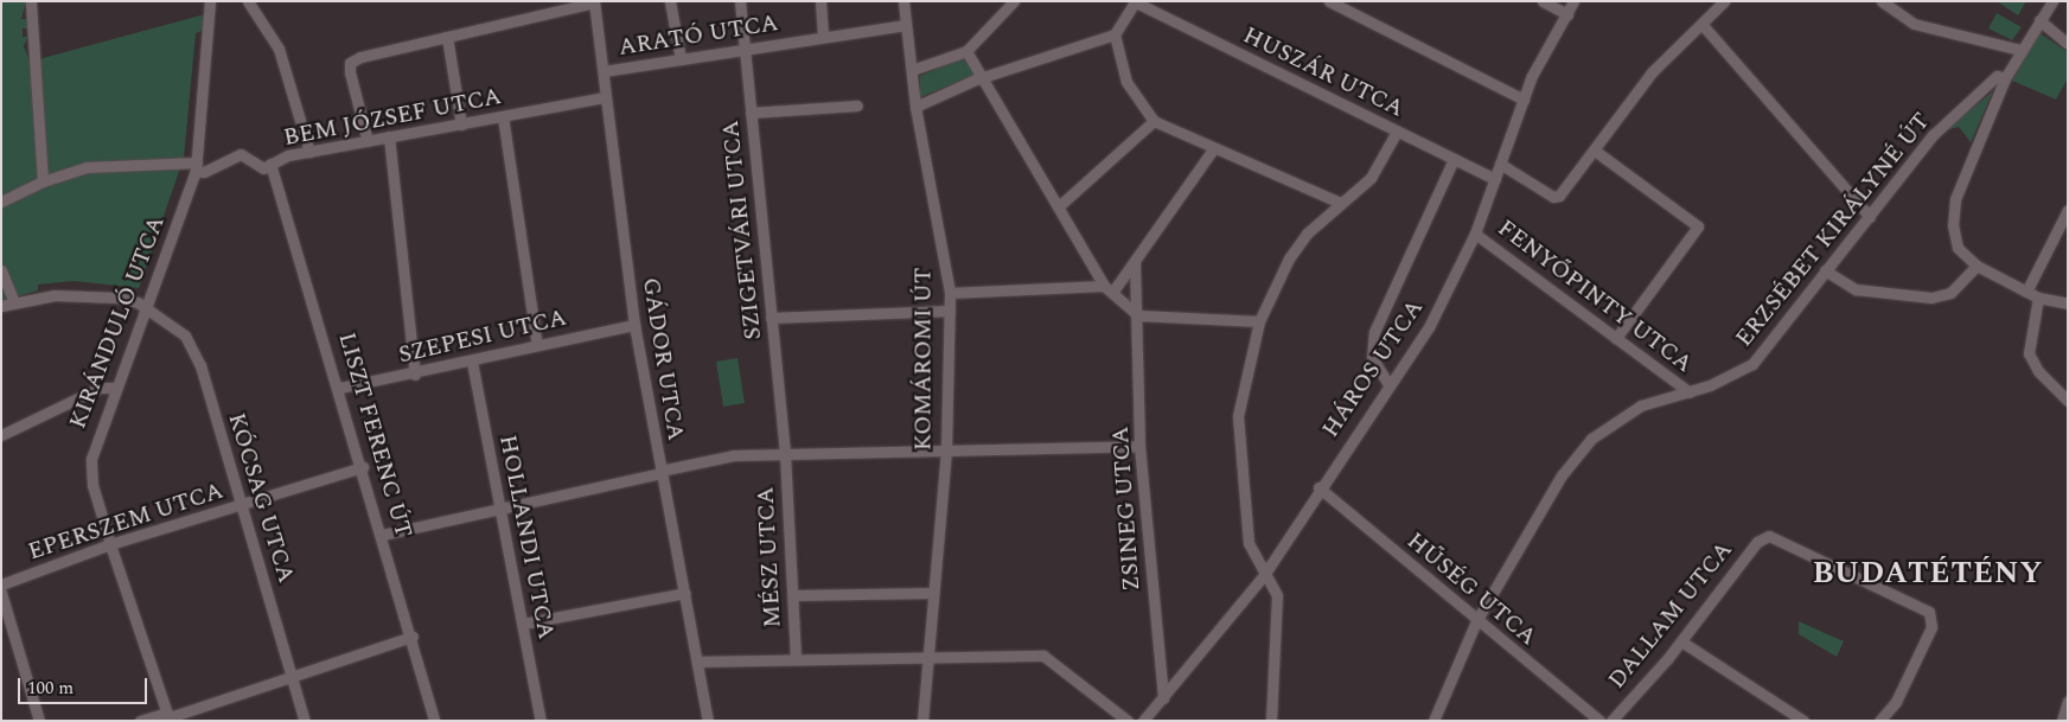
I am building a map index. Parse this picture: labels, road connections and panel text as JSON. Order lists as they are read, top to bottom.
{
  "streets": {
    "street": [
      "ARATÓ UTCA",
      "HUSZÁR UTCA",
      "BEM JÓZSEF UTCA",
      "SZIGETVÁRI UTCA",
      "ERZSÉBET KIRÁLYNÉ ÚT",
      "FENYŐPINTY UTCA",
      "KIRÁNDULÓ UTCA",
      "SZEPESI UTCA",
      "GÁDOR UTCA",
      "KOMÁROMI ÚT",
      "HÁROS UTCA",
      "LISZT FERENC ÚT",
      "KÓCSAG UTCA",
      "ZSINEG UTCA",
      "EPERSZEM UTCA",
      "HOLLANDI UTCA",
      "MÉSZ UTCA",
      "HŰSÉG UTCA",
      "DALLAM UTCA"
    ]
  },
  "crossings": [
    ["ARATÓ UTCA", "SZIGETVÁRI UTCA"],
    ["ARATÓ UTCA", "GÁDOR UTCA"],
    ["ARATÓ UTCA", "KOMÁROMI ÚT"],
    ["HUSZÁR UTCA", "HÁROS UTCA"],
    ["BEM JÓZSEF UTCA", "KIRÁNDULÓ UTCA"],
    ["BEM JÓZSEF UTCA", "GÁDOR UTCA"],
    ["BEM JÓZSEF UTCA", "LISZT FERENC ÚT"],
    ["SZIGETVÁRI UTCA", "MÉSZ UTCA"],
    ["ERZSÉBET KIRÁLYNÉ ÚT", "FENYŐPINTY UTCA"],
    ["ERZSÉBET KIRÁLYNÉ ÚT", "HŰSÉG UTCA"],
    ["FENYŐPINTY UTCA", "HÁROS UTCA"],
    ["KIRÁNDULÓ UTCA", "KÓCSAG UTCA"],
    ["KIRÁNDULÓ UTCA", "EPERSZEM UTCA"],
    ["SZEPESI UTCA", "GÁDOR UTCA"],
    ["SZEPESI UTCA", "LISZT FERENC ÚT"],
    ["SZEPESI UTCA", "HOLLANDI UTCA"],
    ["HÁROS UTCA", "ZSINEG UTCA"],
    ["HÁROS UTCA", "HŰSÉG UTCA"],
    ["LISZT FERENC ÚT", "EPERSZEM UTCA"],
    ["KÓCSAG UTCA", "EPERSZEM UTCA"]
  ],
  "districts": ["BUDATÉTÉNY"],
  "scale_bar": "100 m"
}
